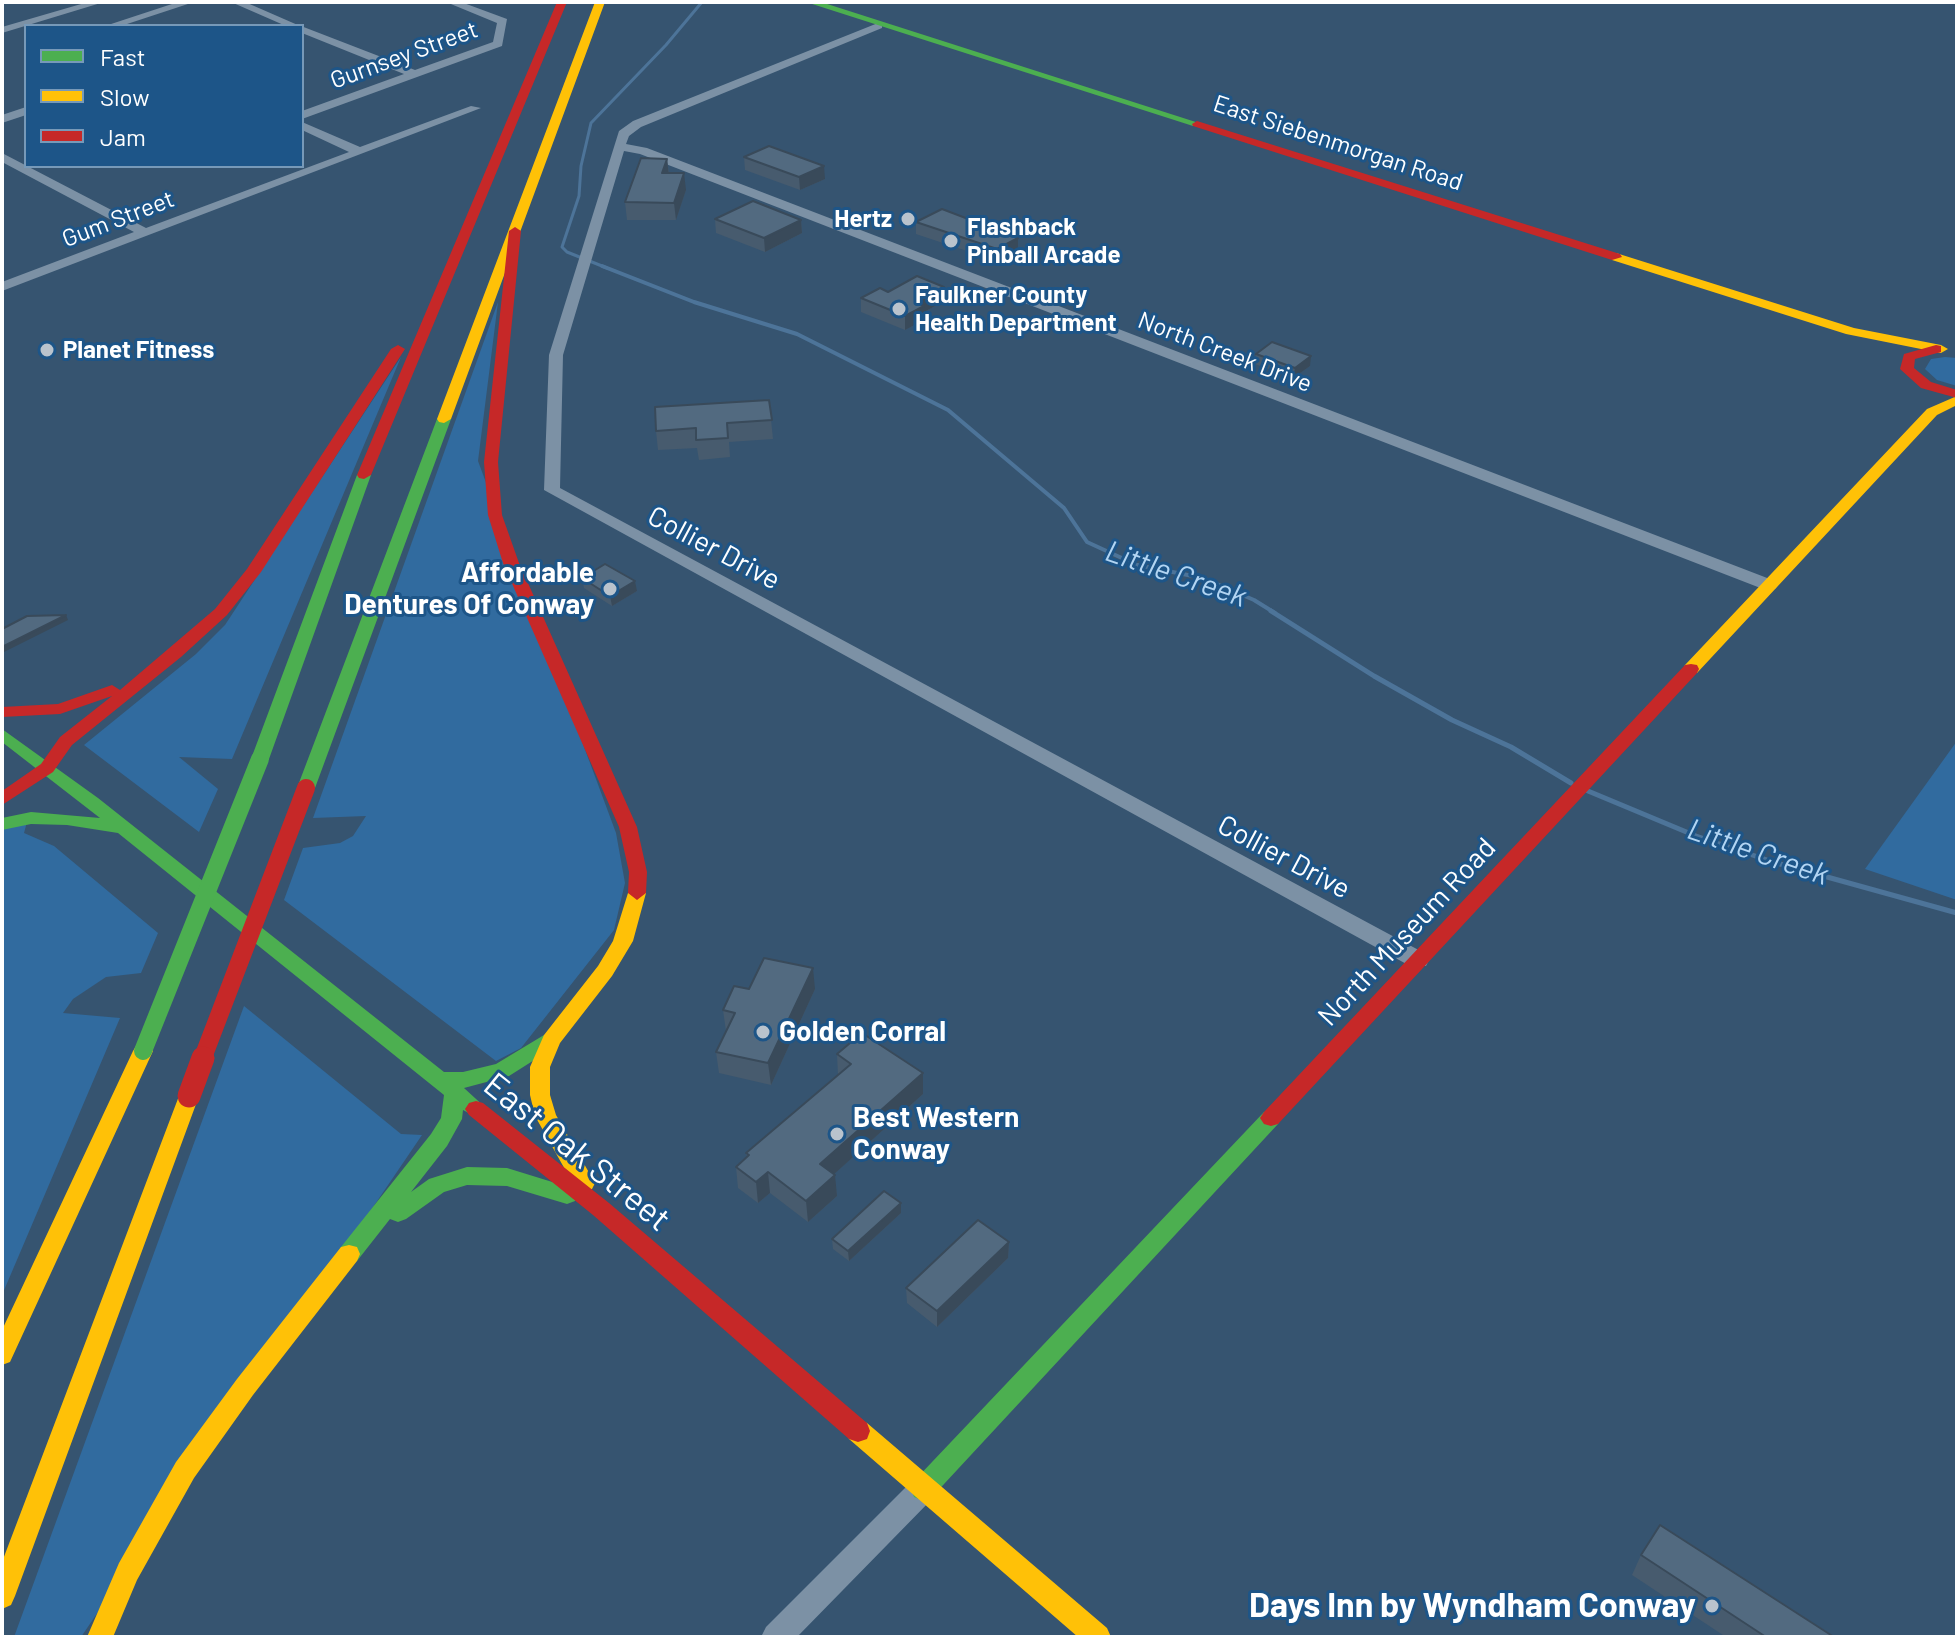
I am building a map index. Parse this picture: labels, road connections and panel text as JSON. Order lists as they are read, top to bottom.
{
  "streets": {
    "main road": ["East Siebenmorgan Road", "North Museum Road", "East Oak Street"],
    "street": [
      "Gurnsey Street",
      "Gum Street",
      "North Creek Drive",
      "Collier Drive"
    ]
  },
  "crossings": [
    ["East Siebenmorgan Road", "Collier Drive"],
    ["North Creek Drive", "Collier Drive"],
    ["North Creek Drive", "North Museum Road"],
    ["Collier Drive", "North Museum Road"],
    ["North Museum Road", "East Oak Street"]
  ],
  "water": ["Little Creek"],
  "places": [
    "Hertz",
    "Flashback Pinball Arcade",
    "Faulkner County Health Department",
    "Planet Fitness",
    "Affordable Dentures Of Conway",
    "Golden Corral",
    "Best Western Conway",
    "Days Inn by Wyndham Conway"
  ],
  "legend": ["Fast", "Slow", "Jam"]
}
